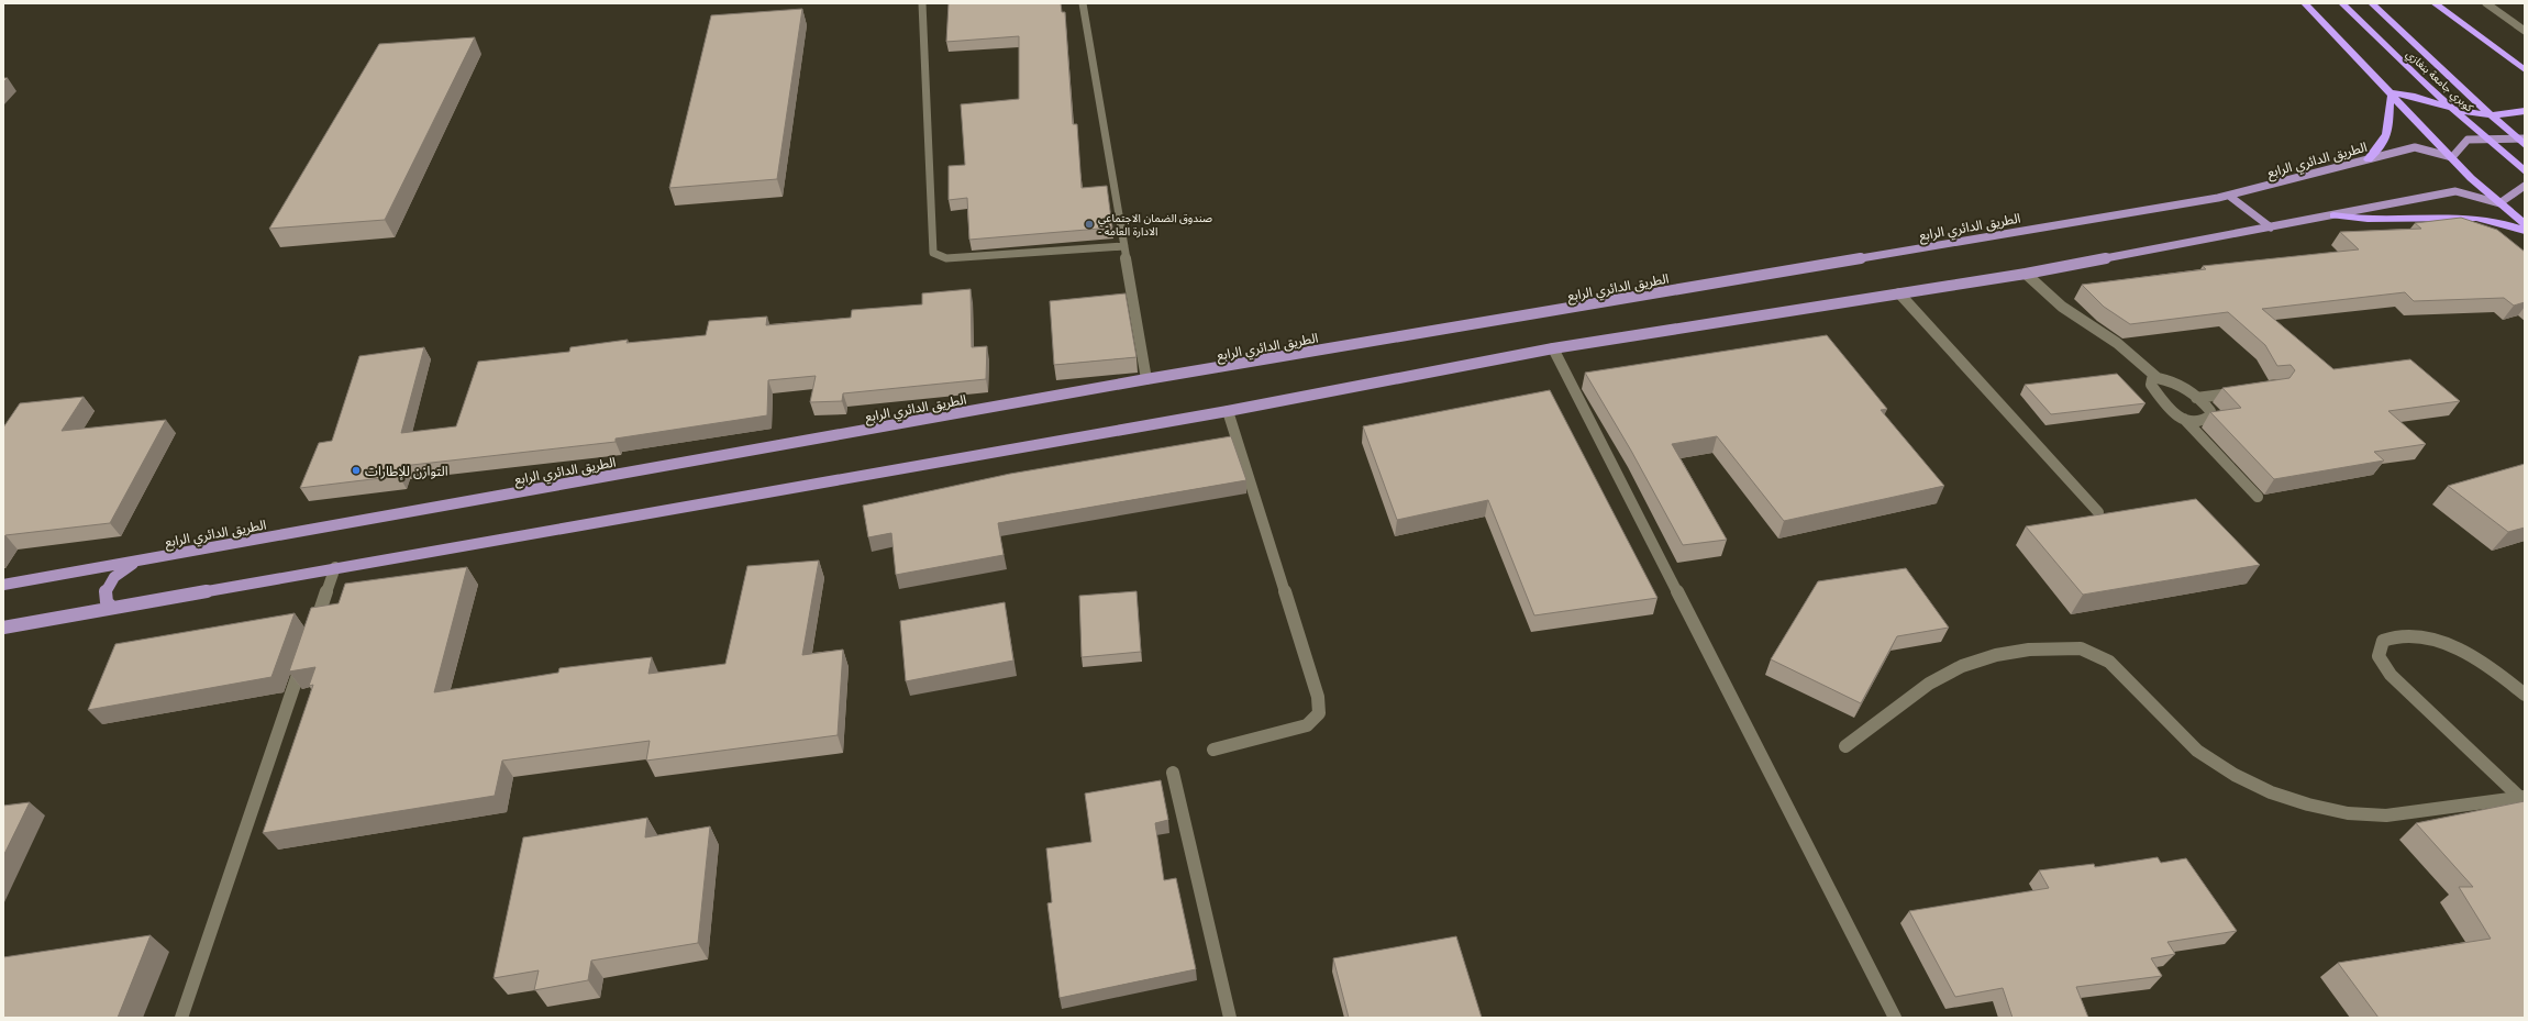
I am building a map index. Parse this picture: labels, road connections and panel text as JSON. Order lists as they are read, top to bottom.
{
  "streets": {
    "highway": ["كوبري جامعة بنغازي"],
    "main road": ["الطريق الدائري الرابع"]
  },
  "places": ["صندوق الضمان الاجتماعي - الادارة العامة", "التوازن للإطارات"]
}
